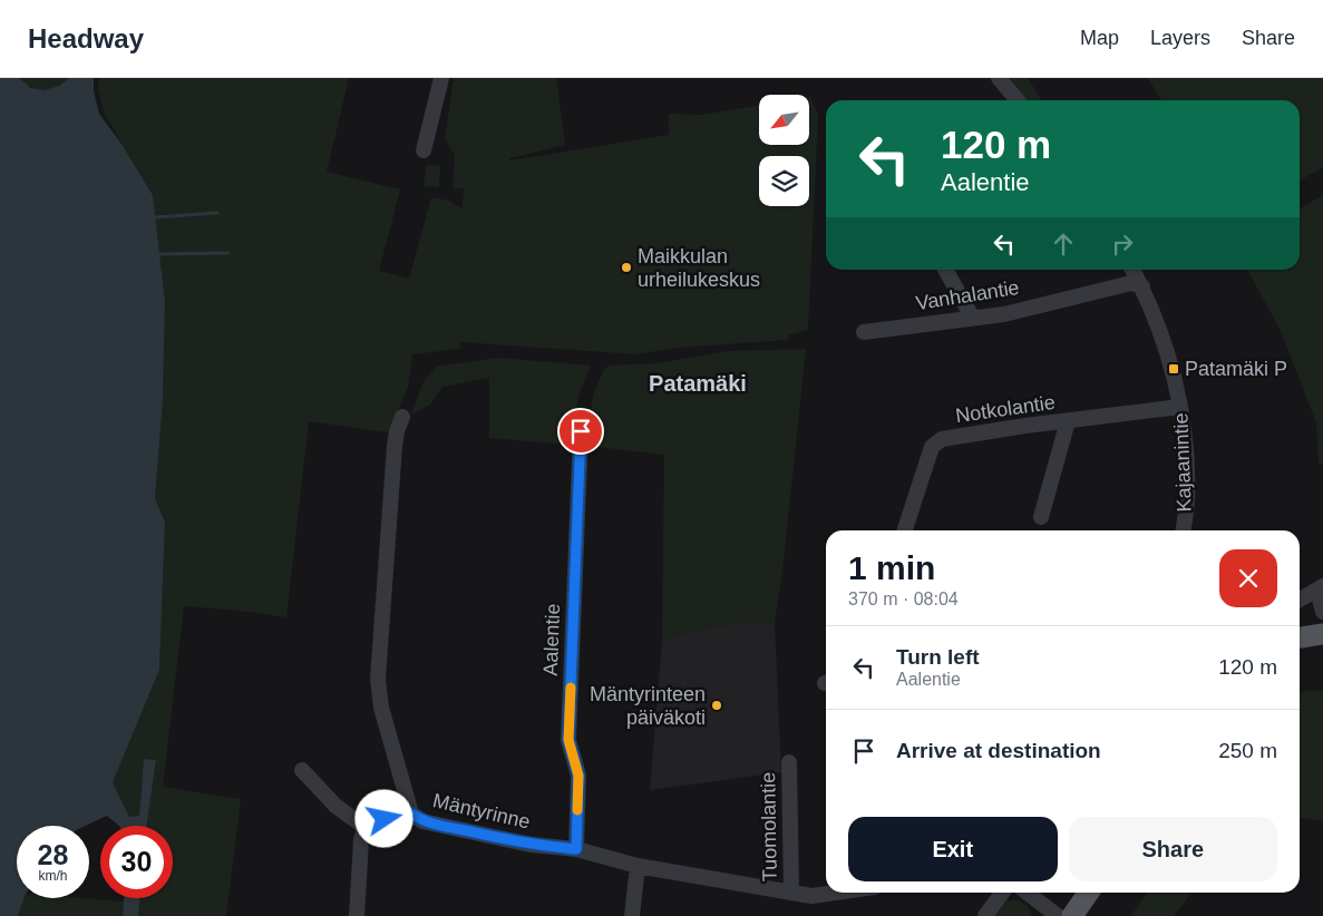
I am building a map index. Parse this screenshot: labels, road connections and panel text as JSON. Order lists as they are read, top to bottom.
{
  "streets": {
    "street": [
      "Vanhalantie",
      "Notkolantie",
      "Kajaanintie",
      "Aalentie",
      "Mäntyrinne",
      "Tuomolantie"
    ]
  },
  "crossings": [
    ["Vanhalantie", "Kajaanintie"],
    ["Notkolantie", "Kajaanintie"],
    ["Aalentie", "Mäntyrinne"],
    ["Mäntyrinne", "Tuomolantie"]
  ],
  "districts": ["Patamäki"],
  "places": {
    "other": ["Maikkulan urheilukeskus", "Mäntyrinteen päiväkoti"],
    "transit": ["Patamäki P"]
  },
  "north": "bottom left",
  "page": {
    "header": "Headway",
    "nav": ["Map", "Layers", "Share"],
    "turn": ["120 m", "Aalentie"],
    "heading": ["1 min", "370 m · 08:04"],
    "list": [
      {
        "name": "Turn left",
        "note": "Aalentie",
        "value": "120 m"
      },
      {
        "name": "Arrive at destination",
        "value": "250 m"
      }
    ],
    "buttons": ["Exit", "Share"],
    "speed": "28 km/h",
    "limit": "30"
  }
}
